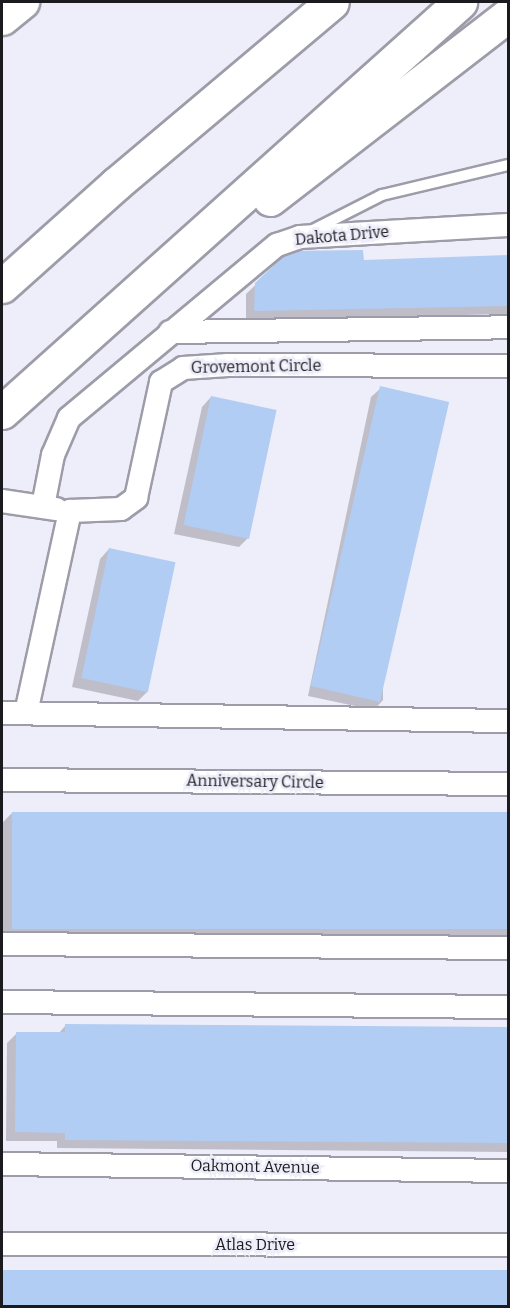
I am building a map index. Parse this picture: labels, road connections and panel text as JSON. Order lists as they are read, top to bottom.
{
  "streets": {
    "street": [
      "Dakota Drive",
      "Grovemont Circle",
      "Anniversary Circle",
      "Oakmont Avenue",
      "Atlas Drive"
    ]
  },
  "crossings": [
    ["Dakota Drive", "Grovemont Circle"]
  ]
}
